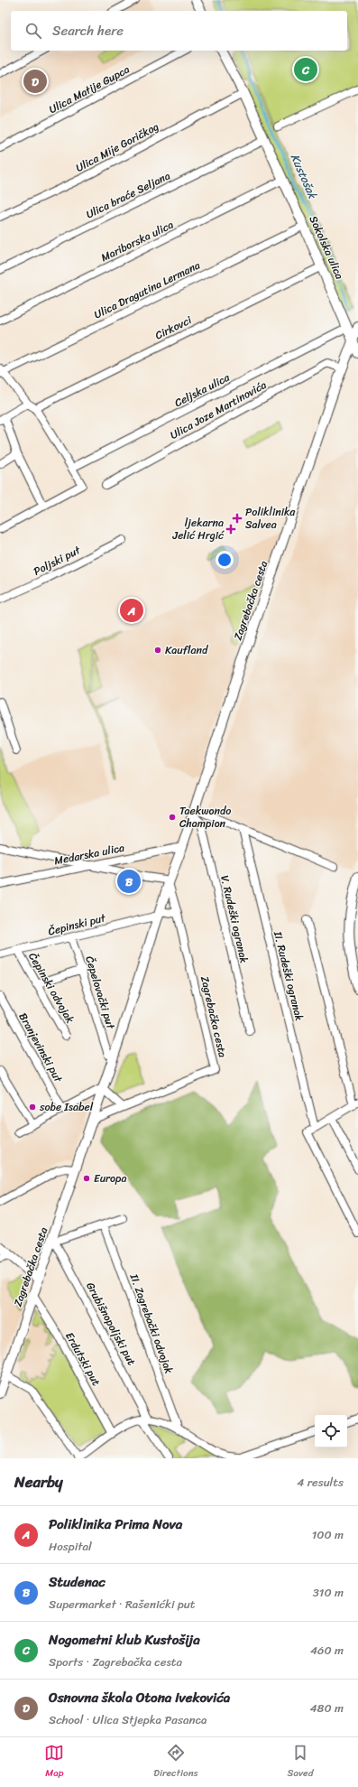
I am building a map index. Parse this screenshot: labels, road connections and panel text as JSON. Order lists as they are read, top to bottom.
{
  "streets": {
    "street": [
      "Ulica Matije Gupca",
      "Ulica Mije Goričkog",
      "Ulica braće Seljana",
      "Mariborska ulica",
      "Sokolska ulica",
      "Ulica Dragutina Lermana",
      "Cirkovci",
      "Celjska ulica",
      "Ulica Joze Martinovića",
      "Poljski put",
      "Zagrebačka cesta",
      "Medarska ulica",
      "V. Rudeški ogranak",
      "Čepinski put",
      "II. Rudeški ogranak",
      "Čepinski odvojak",
      "Čepelovački put",
      "Branjevinski put",
      "Grubišnopoljski put",
      "II. Zagrebački odvojak",
      "Erdutski put"
    ]
  },
  "crossings": [
    ["Ulica Mije Goričkog", "Sokolska ulica"],
    ["Ulica braće Seljana", "Sokolska ulica"],
    ["Mariborska ulica", "Sokolska ulica"],
    ["Sokolska ulica", "Ulica Dragutina Lermana"],
    ["Sokolska ulica", "Cirkovci"],
    ["Sokolska ulica", "Zagrebačka cesta"],
    ["Ulica Joze Martinovića", "Zagrebačka cesta"],
    ["Zagrebačka cesta", "Medarska ulica"],
    ["Zagrebačka cesta", "V. Rudeški ogranak"],
    ["Zagrebačka cesta", "Čepinski put"],
    ["Zagrebačka cesta", "Grubišnopoljski put"],
    ["Zagrebačka cesta", "Erdutski put"],
    ["Čepinski put", "Čepinski odvojak"],
    ["Čepinski put", "Čepelovački put"]
  ],
  "water": ["Kustošak"],
  "places": {
    "health": ["Poliklinika Salvea", "ljekarna Jelić Hrgić"],
    "other": [
      "Kaufland",
      "Taekwondo Champion",
      "sobe Isabel",
      "Europa"
    ]
  },
  "page": {
    "search": "Search here",
    "pins": [
      "C",
      "D",
      "A",
      "B"
    ],
    "heading": ["Nearby", "4 results"],
    "list": [
      {
        "mark": "A",
        "name": "Poliklinika Prima Nova",
        "note": "Hospital",
        "value": "100 m"
      },
      {
        "mark": "B",
        "name": "Studenac",
        "note": "Supermarket · Rašenićki put",
        "value": "310 m"
      },
      {
        "mark": "C",
        "name": "Nogometni klub Kustošija",
        "note": "Sports · Zagrebačka cesta",
        "value": "460 m"
      },
      {
        "mark": "D",
        "name": "Osnovna škola Otona Ivekovića",
        "note": "School · Ulica Stjepka Pasanca",
        "value": "480 m"
      }
    ],
    "nav": ["Map", "Directions", "Saved"]
  }
}
